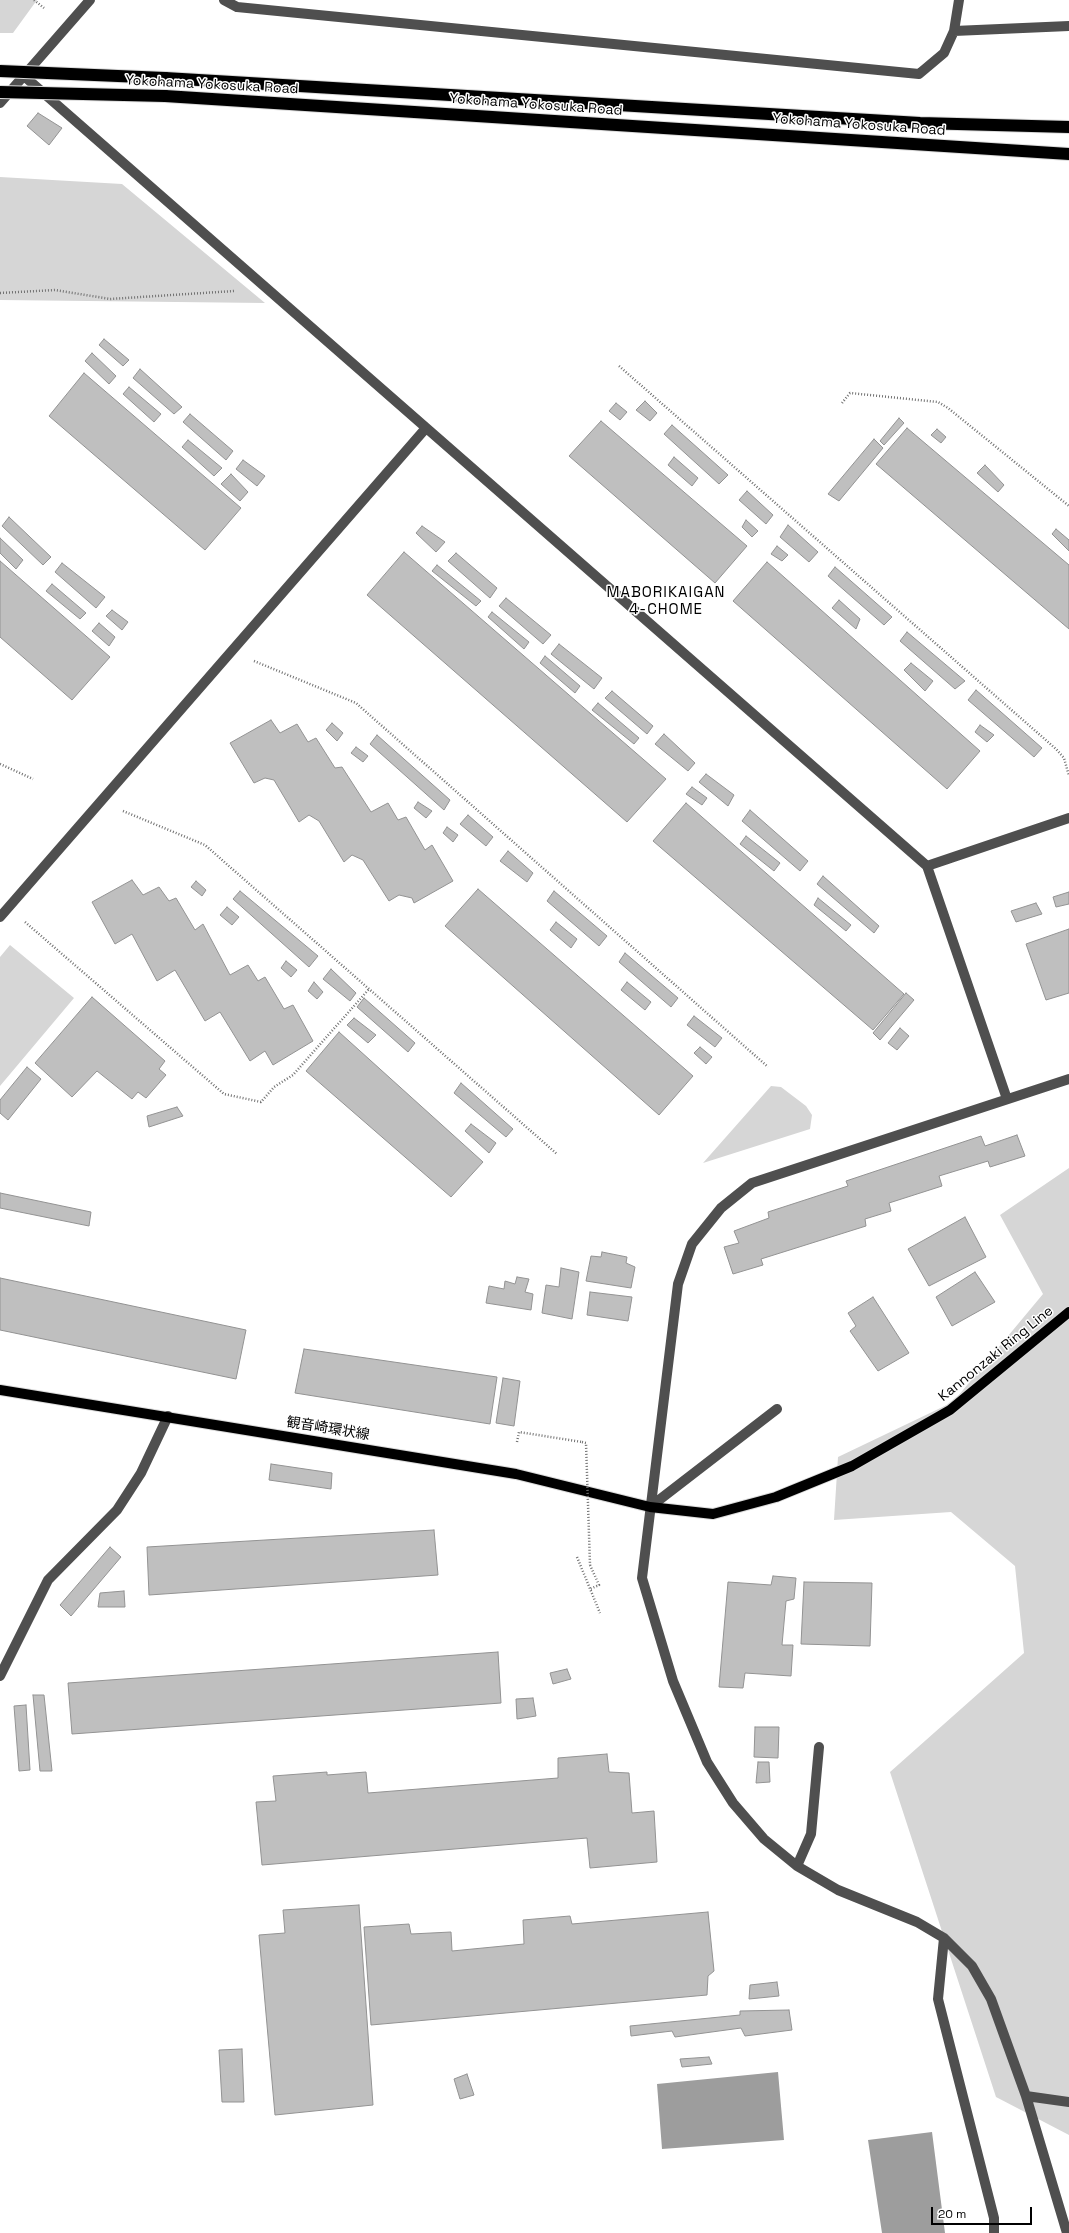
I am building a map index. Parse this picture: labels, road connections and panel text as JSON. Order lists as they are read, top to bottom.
{
  "streets": {
    "highway": ["Yokohama Yokosuka Road"],
    "main road": ["Kannonzaki Ring Line", "観音崎環状線"]
  },
  "crossings": [
    ["Kannonzaki Ring Line", "観音崎環状線"]
  ],
  "districts": ["MABORIKAIGAN 4-CHOME"],
  "scale_bar": "20 m"
}
